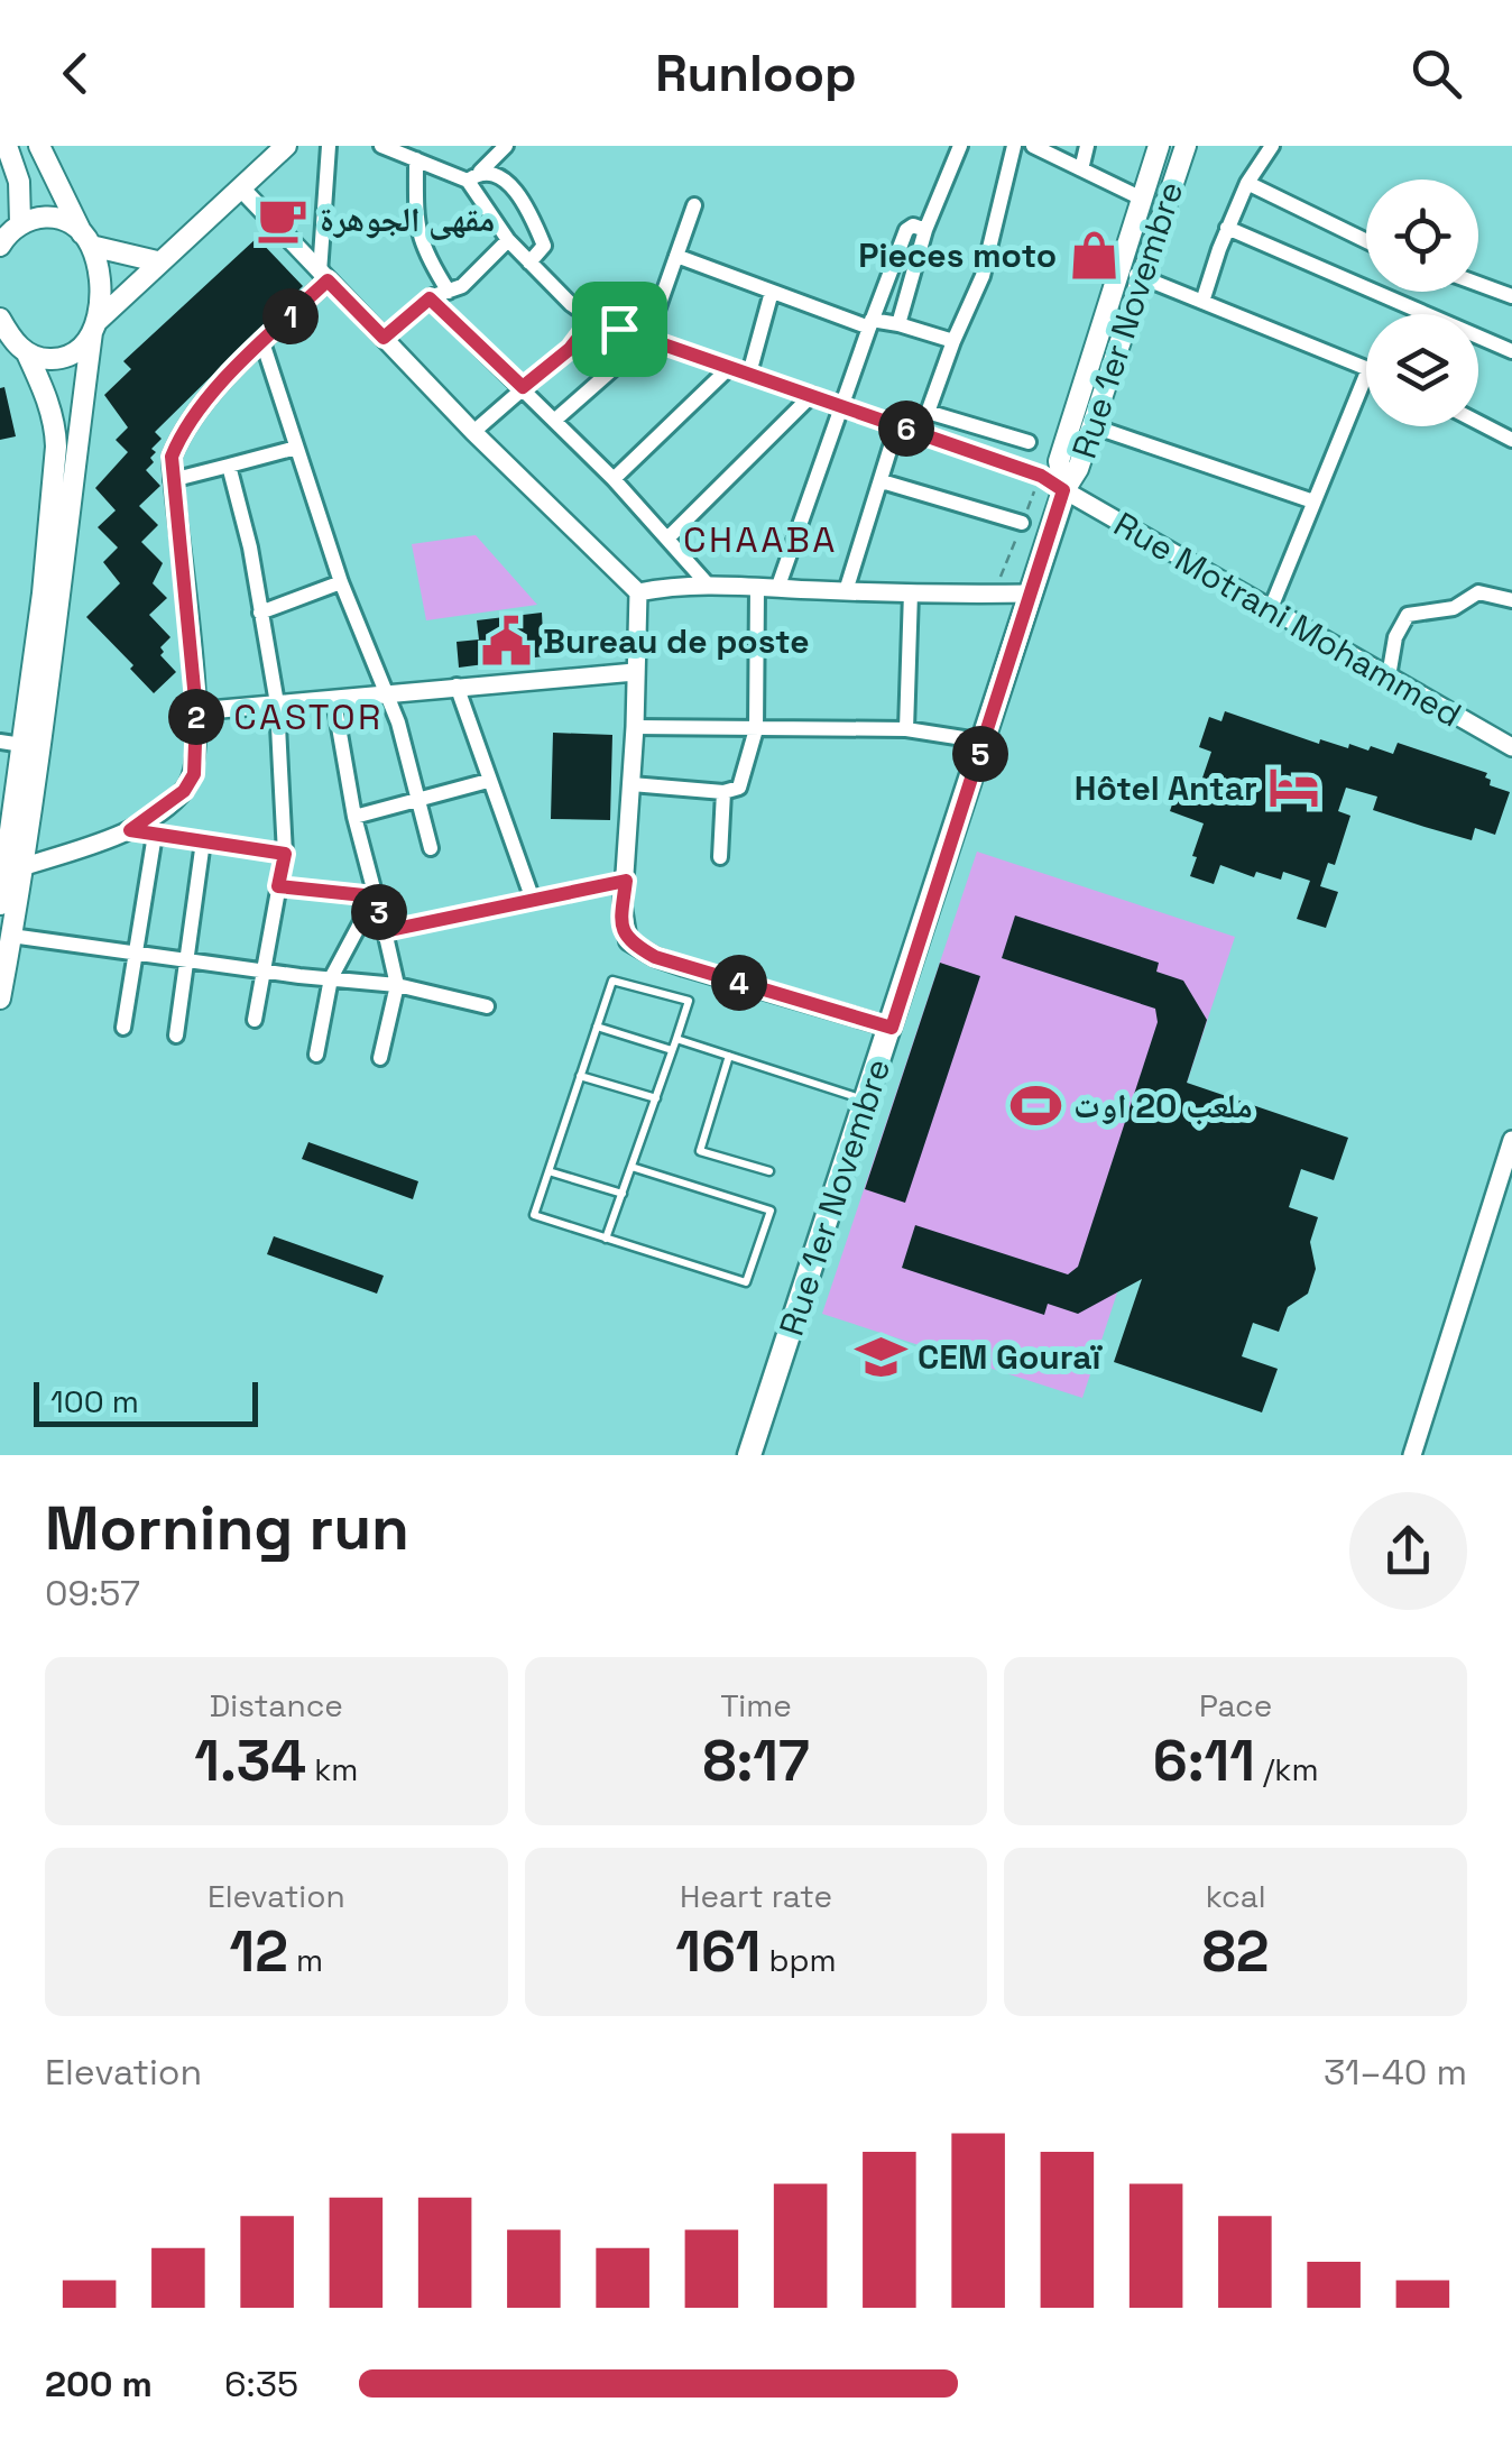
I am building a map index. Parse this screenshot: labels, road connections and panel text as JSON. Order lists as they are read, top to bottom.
{
  "streets": {
    "main road": ["Rue 1er Novembre"],
    "street": ["Rue Motrani Mohammed"]
  },
  "crossings": [
    ["Rue 1er Novembre", "Rue Motrani Mohammed"]
  ],
  "districts": ["CHAABA", "CASTOR"],
  "places": {
    "cafe": ["مقهى الجوهرة"],
    "shop": ["Pieces moto"],
    "public building": ["Bureau de poste"],
    "hotel": ["Hôtel Antar"],
    "sports": ["ملعب 20 اوت"],
    "school or university": ["CEM Gouraï"]
  },
  "scale_bar": "100 m",
  "page": {
    "header": "Runloop",
    "pins": [
      "1",
      "6",
      "2",
      "5",
      "3",
      "4"
    ],
    "scale": "100 m",
    "heading": ["Morning run", "09:57"],
    "stats": [
      ["Distance", "1.34 km"],
      ["Time", "8:17"],
      ["Pace", "6:11 /km"],
      ["Elevation", "12 m"],
      ["Heart rate", "161 bpm"],
      ["kcal", "82"]
    ],
    "chart": ["Elevation", "31–40 m"],
    "list": [
      {
        "name": "200 m",
        "note": "6:35"
      }
    ]
  }
}
